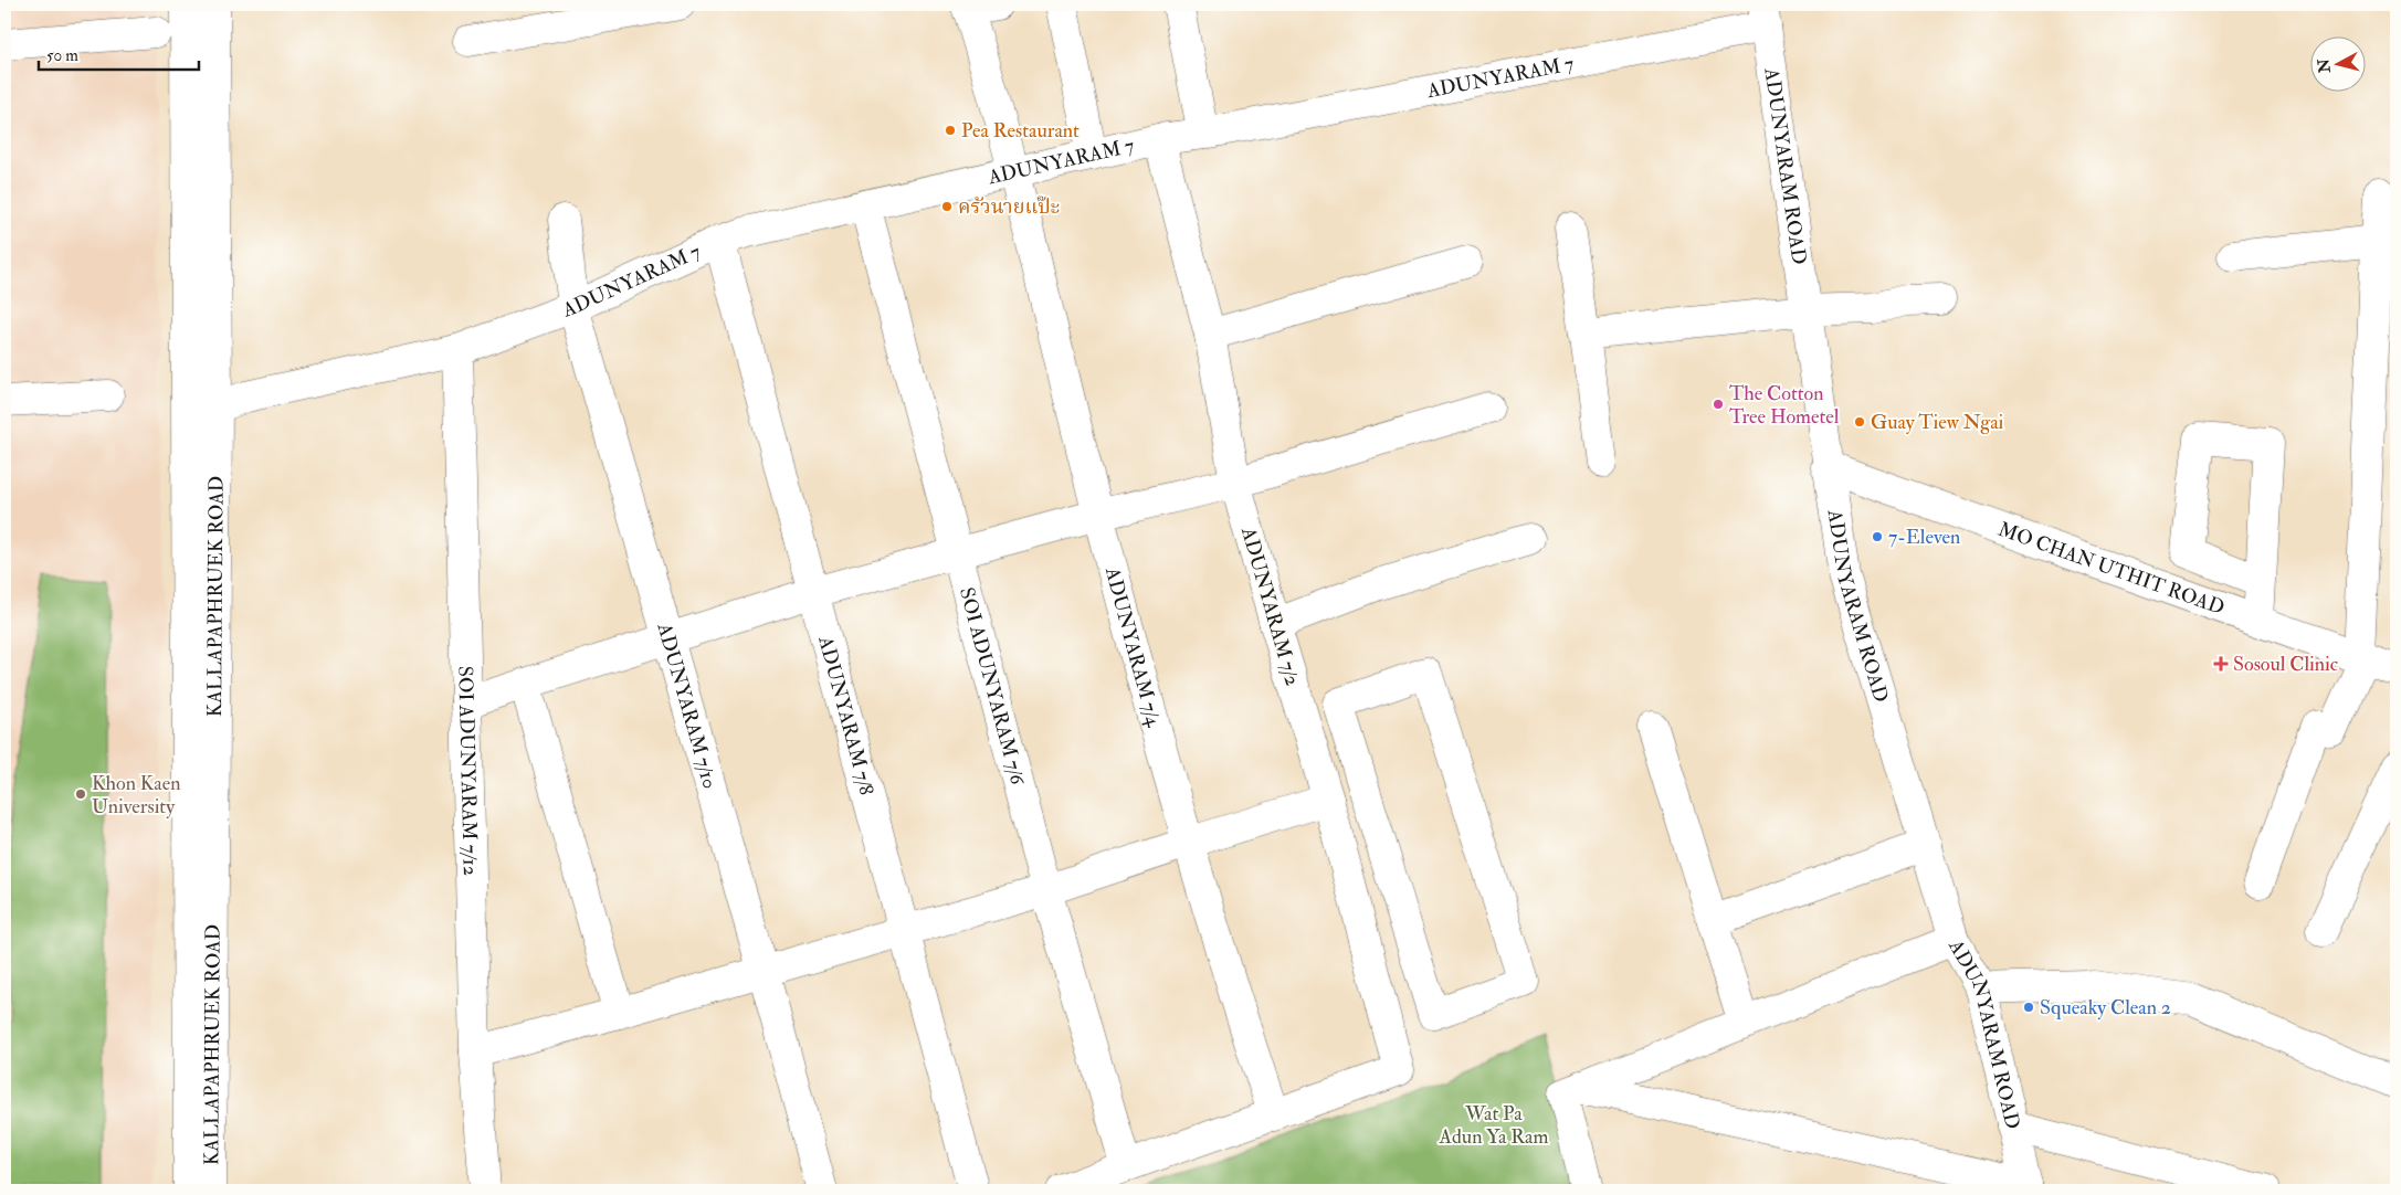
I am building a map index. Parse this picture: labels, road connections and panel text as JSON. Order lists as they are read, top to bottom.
{
  "streets": {
    "street": [
      "ADUNYARAM 7",
      "ADUNYARAM ROAD",
      "MO CHAN UTHIT ROAD",
      "KALLAPAPHRUEK ROAD",
      "ADUNYARAM 7/2",
      "ADUNYARAM 7/4",
      "SOI ADUNYARAM 7/6",
      "ADUNYARAM 7/10",
      "ADUNYARAM 7/8",
      "SOI ADUNYARAM 7/12"
    ]
  },
  "crossings": [
    ["ADUNYARAM 7", "ADUNYARAM ROAD"],
    ["ADUNYARAM 7", "KALLAPAPHRUEK ROAD"],
    ["ADUNYARAM 7", "ADUNYARAM 7/2"],
    ["ADUNYARAM 7", "ADUNYARAM 7/4"],
    ["ADUNYARAM 7", "SOI ADUNYARAM 7/6"],
    ["ADUNYARAM 7", "ADUNYARAM 7/10"],
    ["ADUNYARAM 7", "ADUNYARAM 7/8"],
    ["ADUNYARAM 7", "SOI ADUNYARAM 7/12"],
    ["ADUNYARAM ROAD", "MO CHAN UTHIT ROAD"],
    ["ADUNYARAM 7/2", "ADUNYARAM 7/4"]
  ],
  "parks": ["Wat Pa Adun Ya Ram"],
  "places": {
    "other": [
      "Pea Restaurant",
      "ครัวนายแป๊ะ",
      "The Cotton Tree Hometel",
      "Guay Tiew Ngai",
      "7-Eleven",
      "Khon Kaen University",
      "Squeaky Clean 2"
    ],
    "health": ["Sosoul Clinic"]
  },
  "scale_bar": "50 m",
  "north": "left"
}
